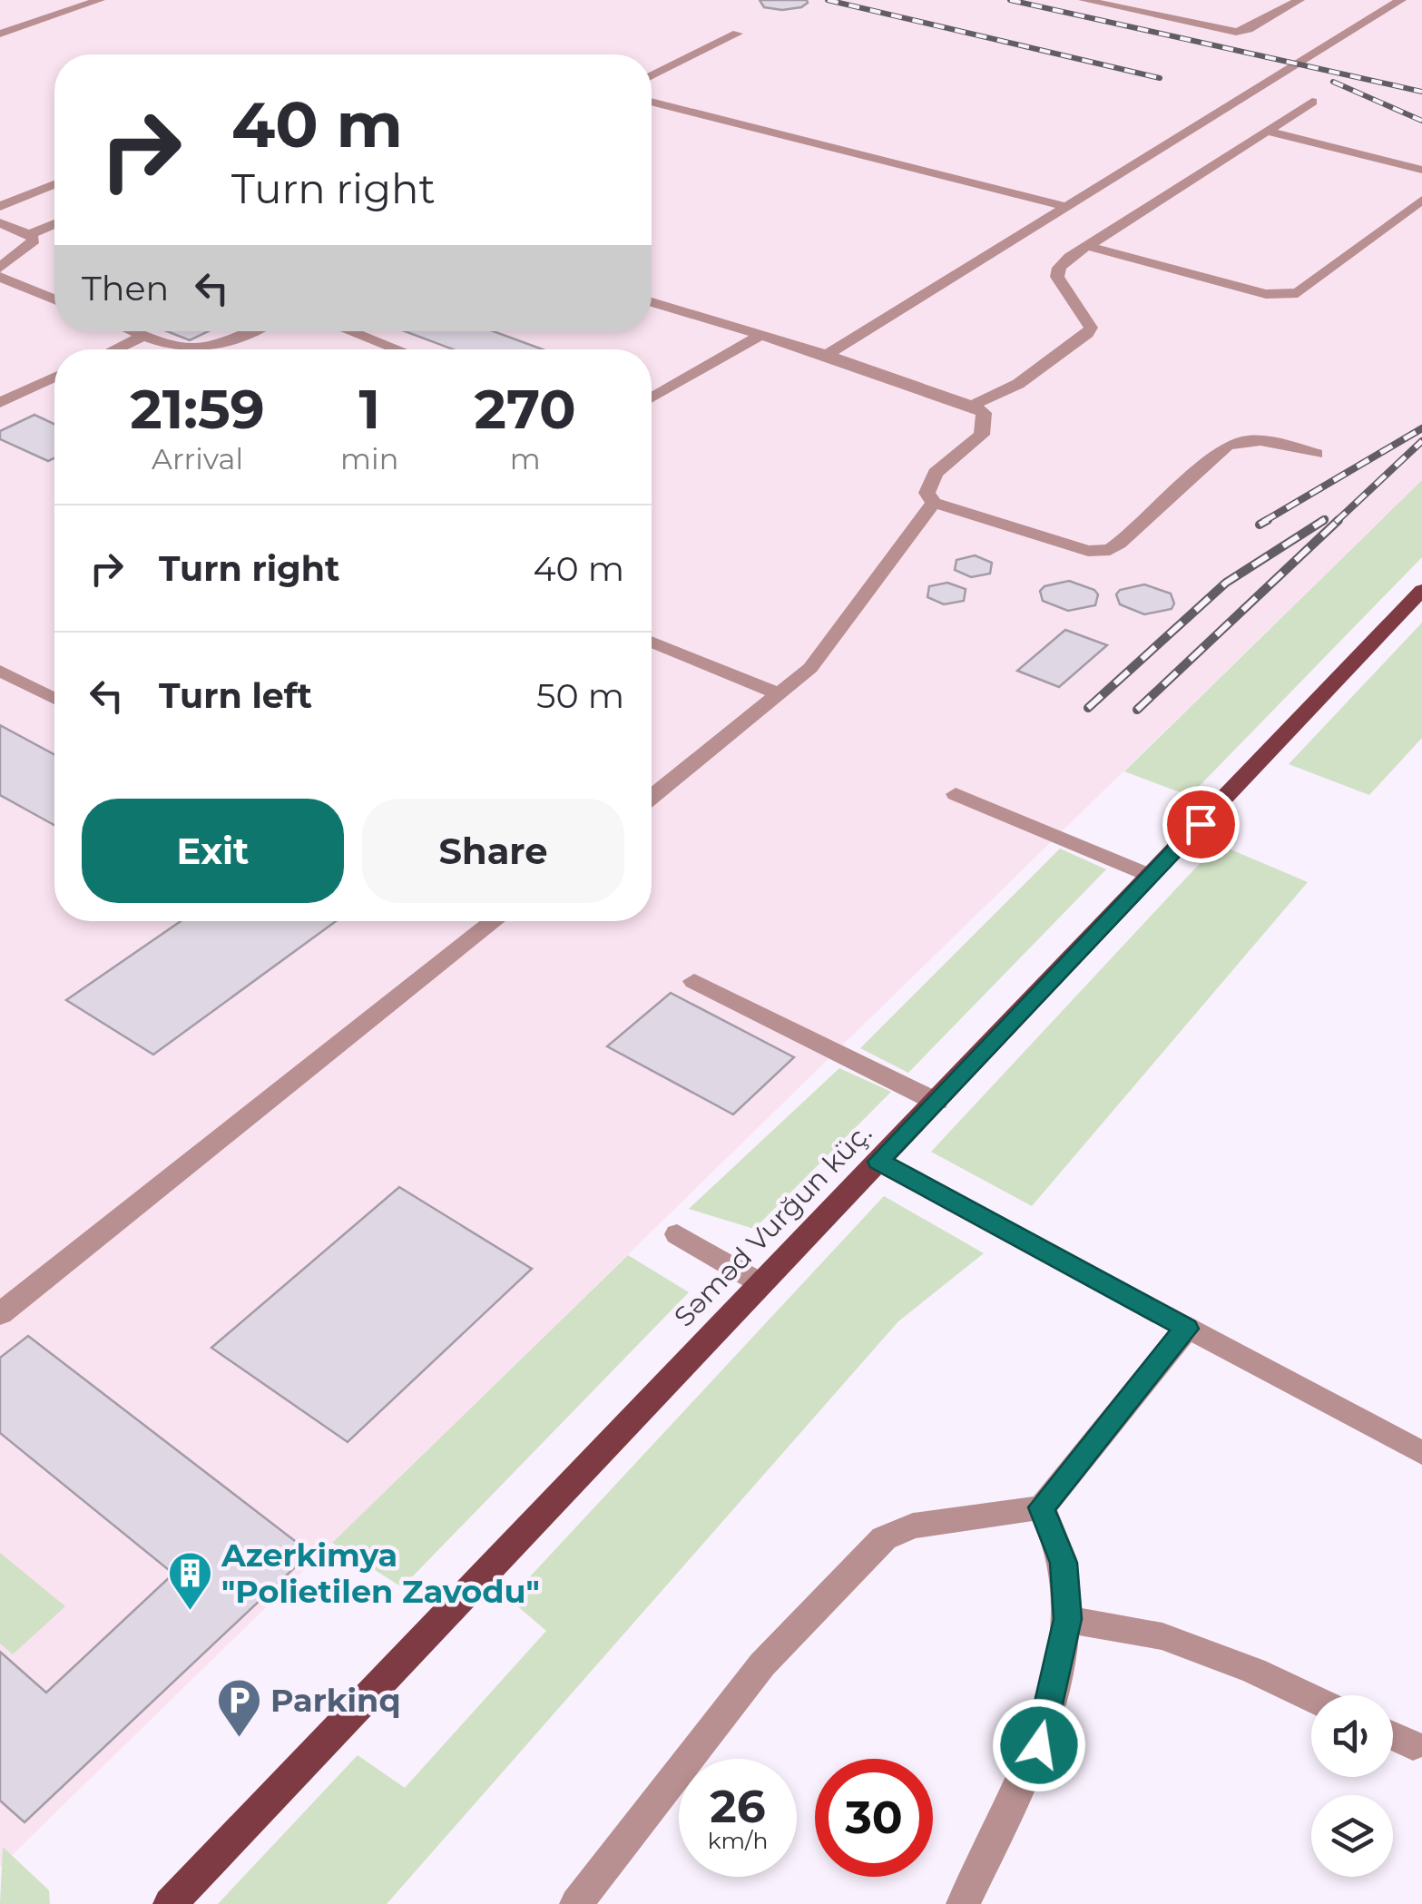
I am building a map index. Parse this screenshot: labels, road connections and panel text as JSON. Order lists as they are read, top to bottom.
{
  "streets": {
    "main road": ["Səməd Vurğun küç."]
  },
  "places": {
    "building": ["Azerkimya \"Polietilen Zavodu\""],
    "parking": ["Parkinq"]
  },
  "page": {
    "turn": ["40 m", "Turn right"],
    "then": "Then",
    "eta": [
      "21:59",
      "Arrival",
      "1",
      "min",
      "270",
      "m"
    ],
    "list": [
      {
        "name": "Turn right",
        "value": "40 m"
      },
      {
        "name": "Turn left",
        "value": "50 m"
      }
    ],
    "buttons": ["Exit", "Share"],
    "speed": "26 km/h",
    "limit": "30"
  }
}
